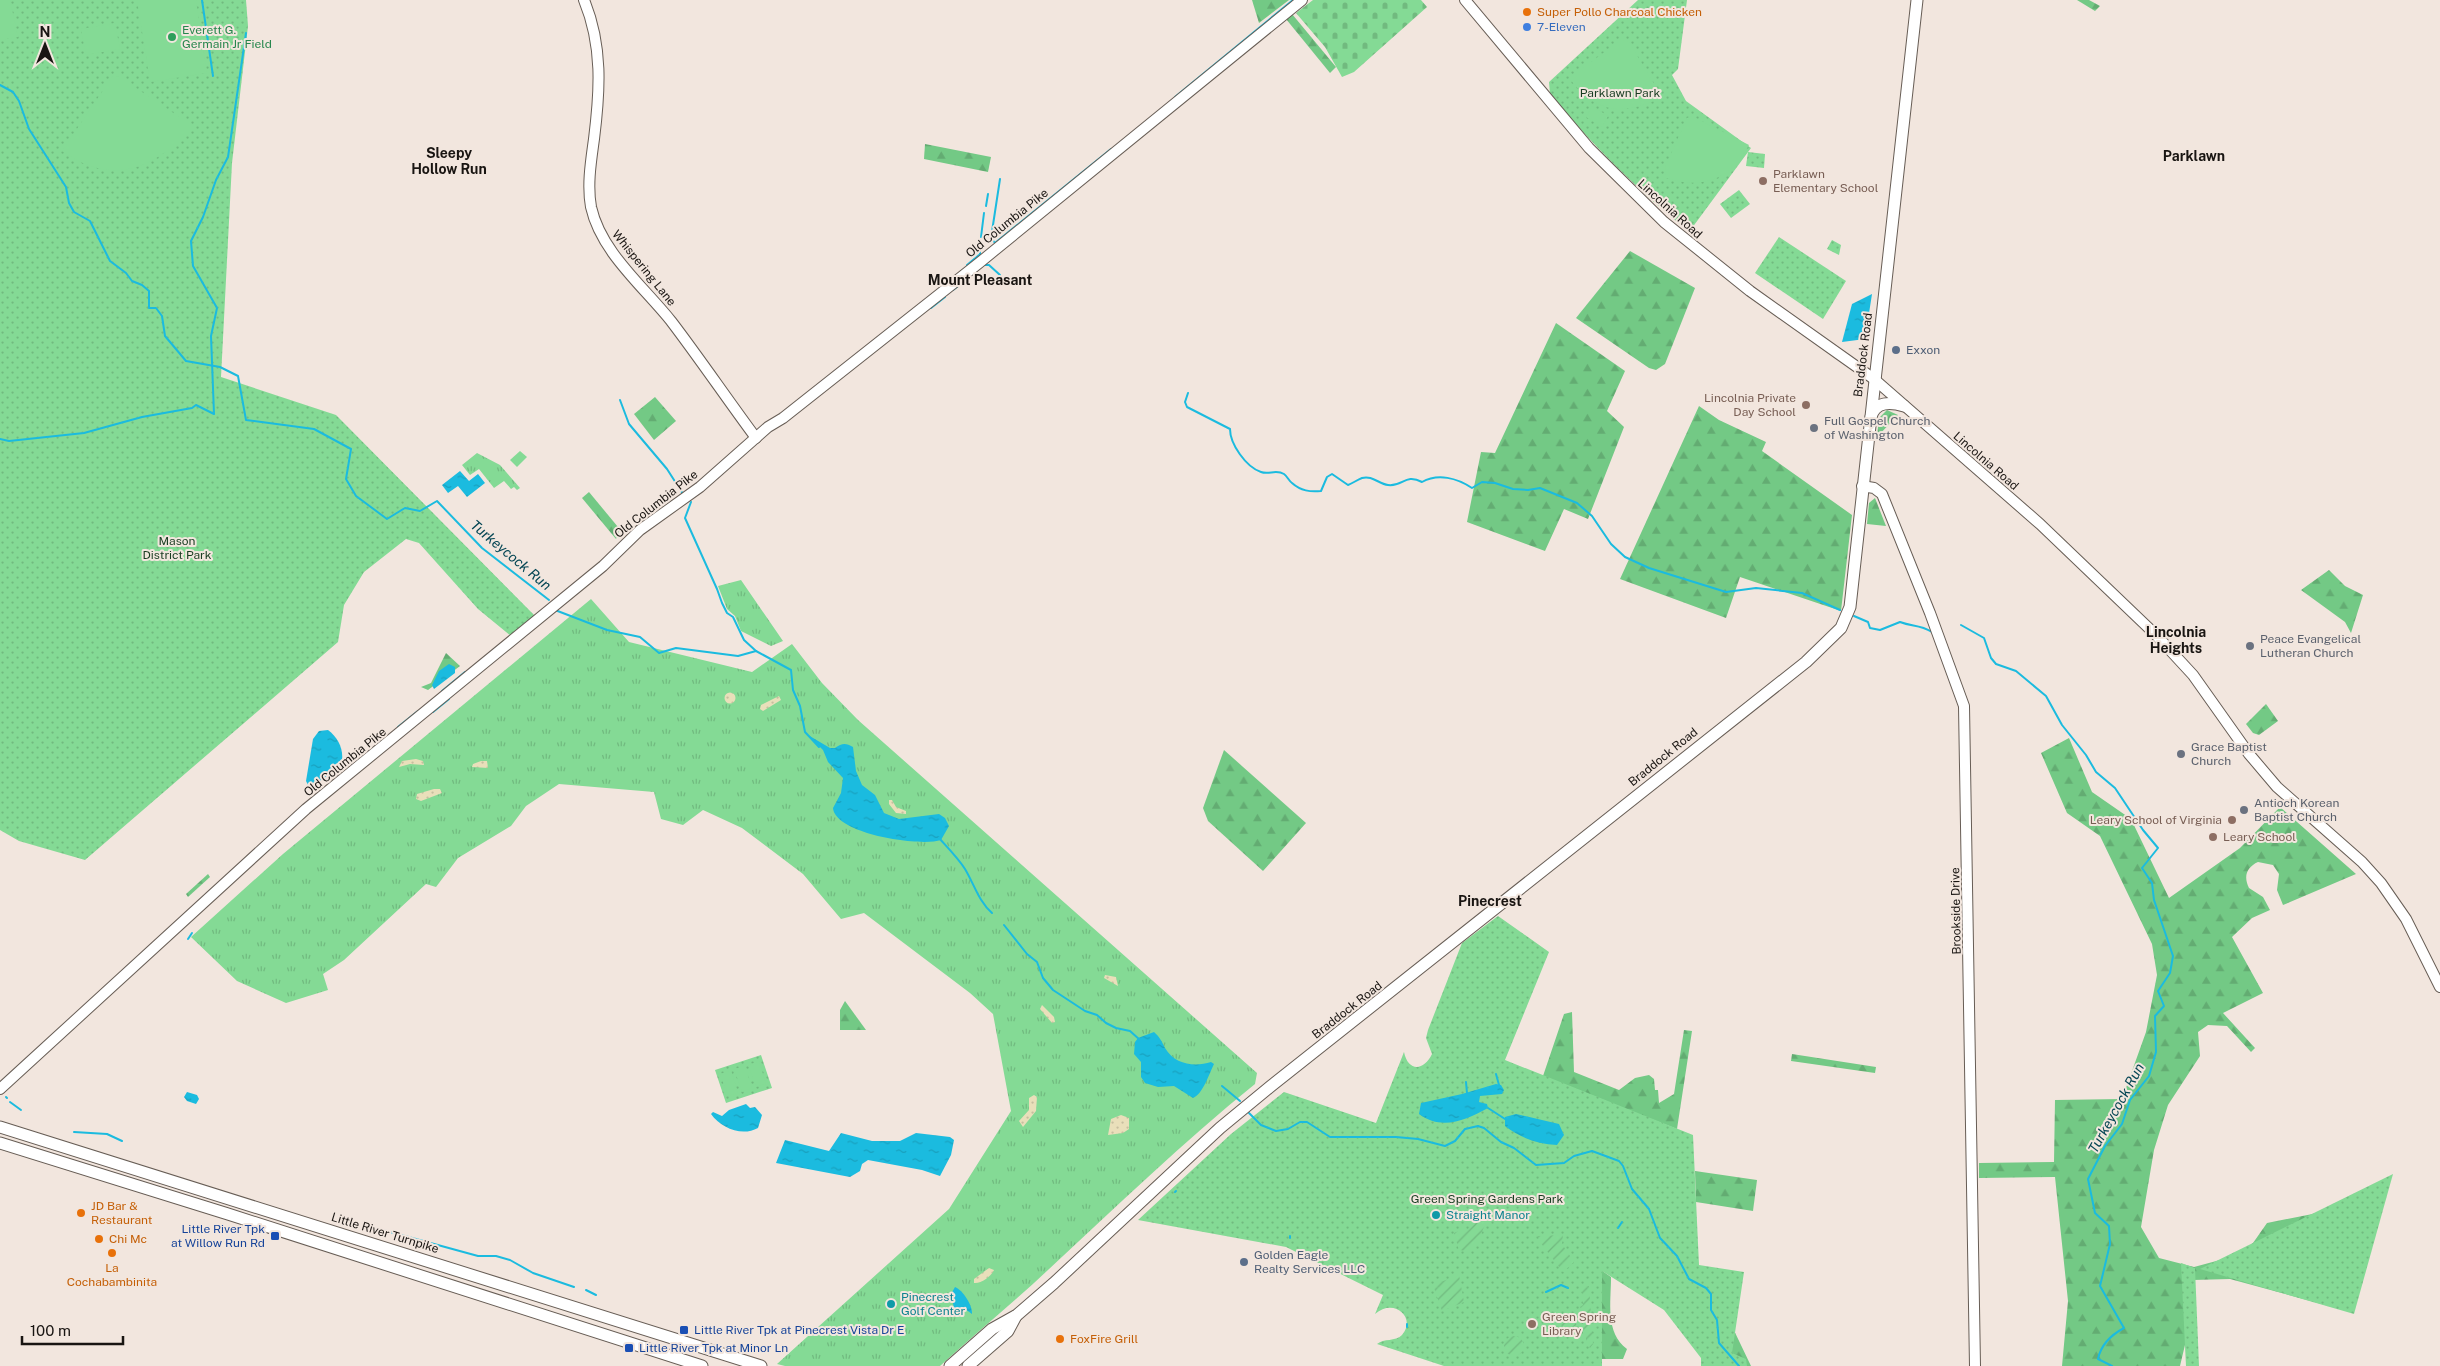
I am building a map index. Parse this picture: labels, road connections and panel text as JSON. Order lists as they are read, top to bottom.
{
  "streets": {
    "main road": ["Braddock Road", "Little River Turnpike"],
    "street": [
      "Lincolnia Road",
      "Old Columbia Pike",
      "Whispering Lane",
      "Brookside Drive"
    ]
  },
  "crossings": [
    ["Lincolnia Road", "Braddock Road"],
    ["Old Columbia Pike", "Whispering Lane"],
    ["Braddock Road", "Brookside Drive"]
  ],
  "districts": [
    "Sleepy Hollow Run",
    "Parklawn",
    "Mount Pleasant",
    "Lincolnia Heights",
    "Pinecrest"
  ],
  "water": ["Turkeycock Run"],
  "parks": ["Parklawn Park", "Mason District Park", "Green Spring Gardens Park"],
  "places": {
    "other": [
      "Super Pollo Charcoal Chicken",
      "7-Eleven",
      "Everett G. Germain Jr Field",
      "Parklawn Elementary School",
      "Exxon",
      "Lincolnia Private Day School",
      "Full Gospel Church of Washington",
      "Peace Evangelical Lutheran Church",
      "Grace Baptist Church",
      "Antioch Korean Baptist Church",
      "Leary School of Virginia",
      "Leary School",
      "JD Bar & Restaurant",
      "Straight Manor",
      "Chi Mc",
      "La Cochabambinita",
      "Golden Eagle Realty Services LLC",
      "Pinecrest Golf Center",
      "Green Spring Library",
      "FoxFire Grill"
    ],
    "transit": ["Little River Tpk at Willow Run Rd", "Little River Tpk at Pinecrest Vista Dr E", "Little River Tpk at Minor Ln"]
  },
  "scale_bar": "100 m",
  "north": "top"
}
